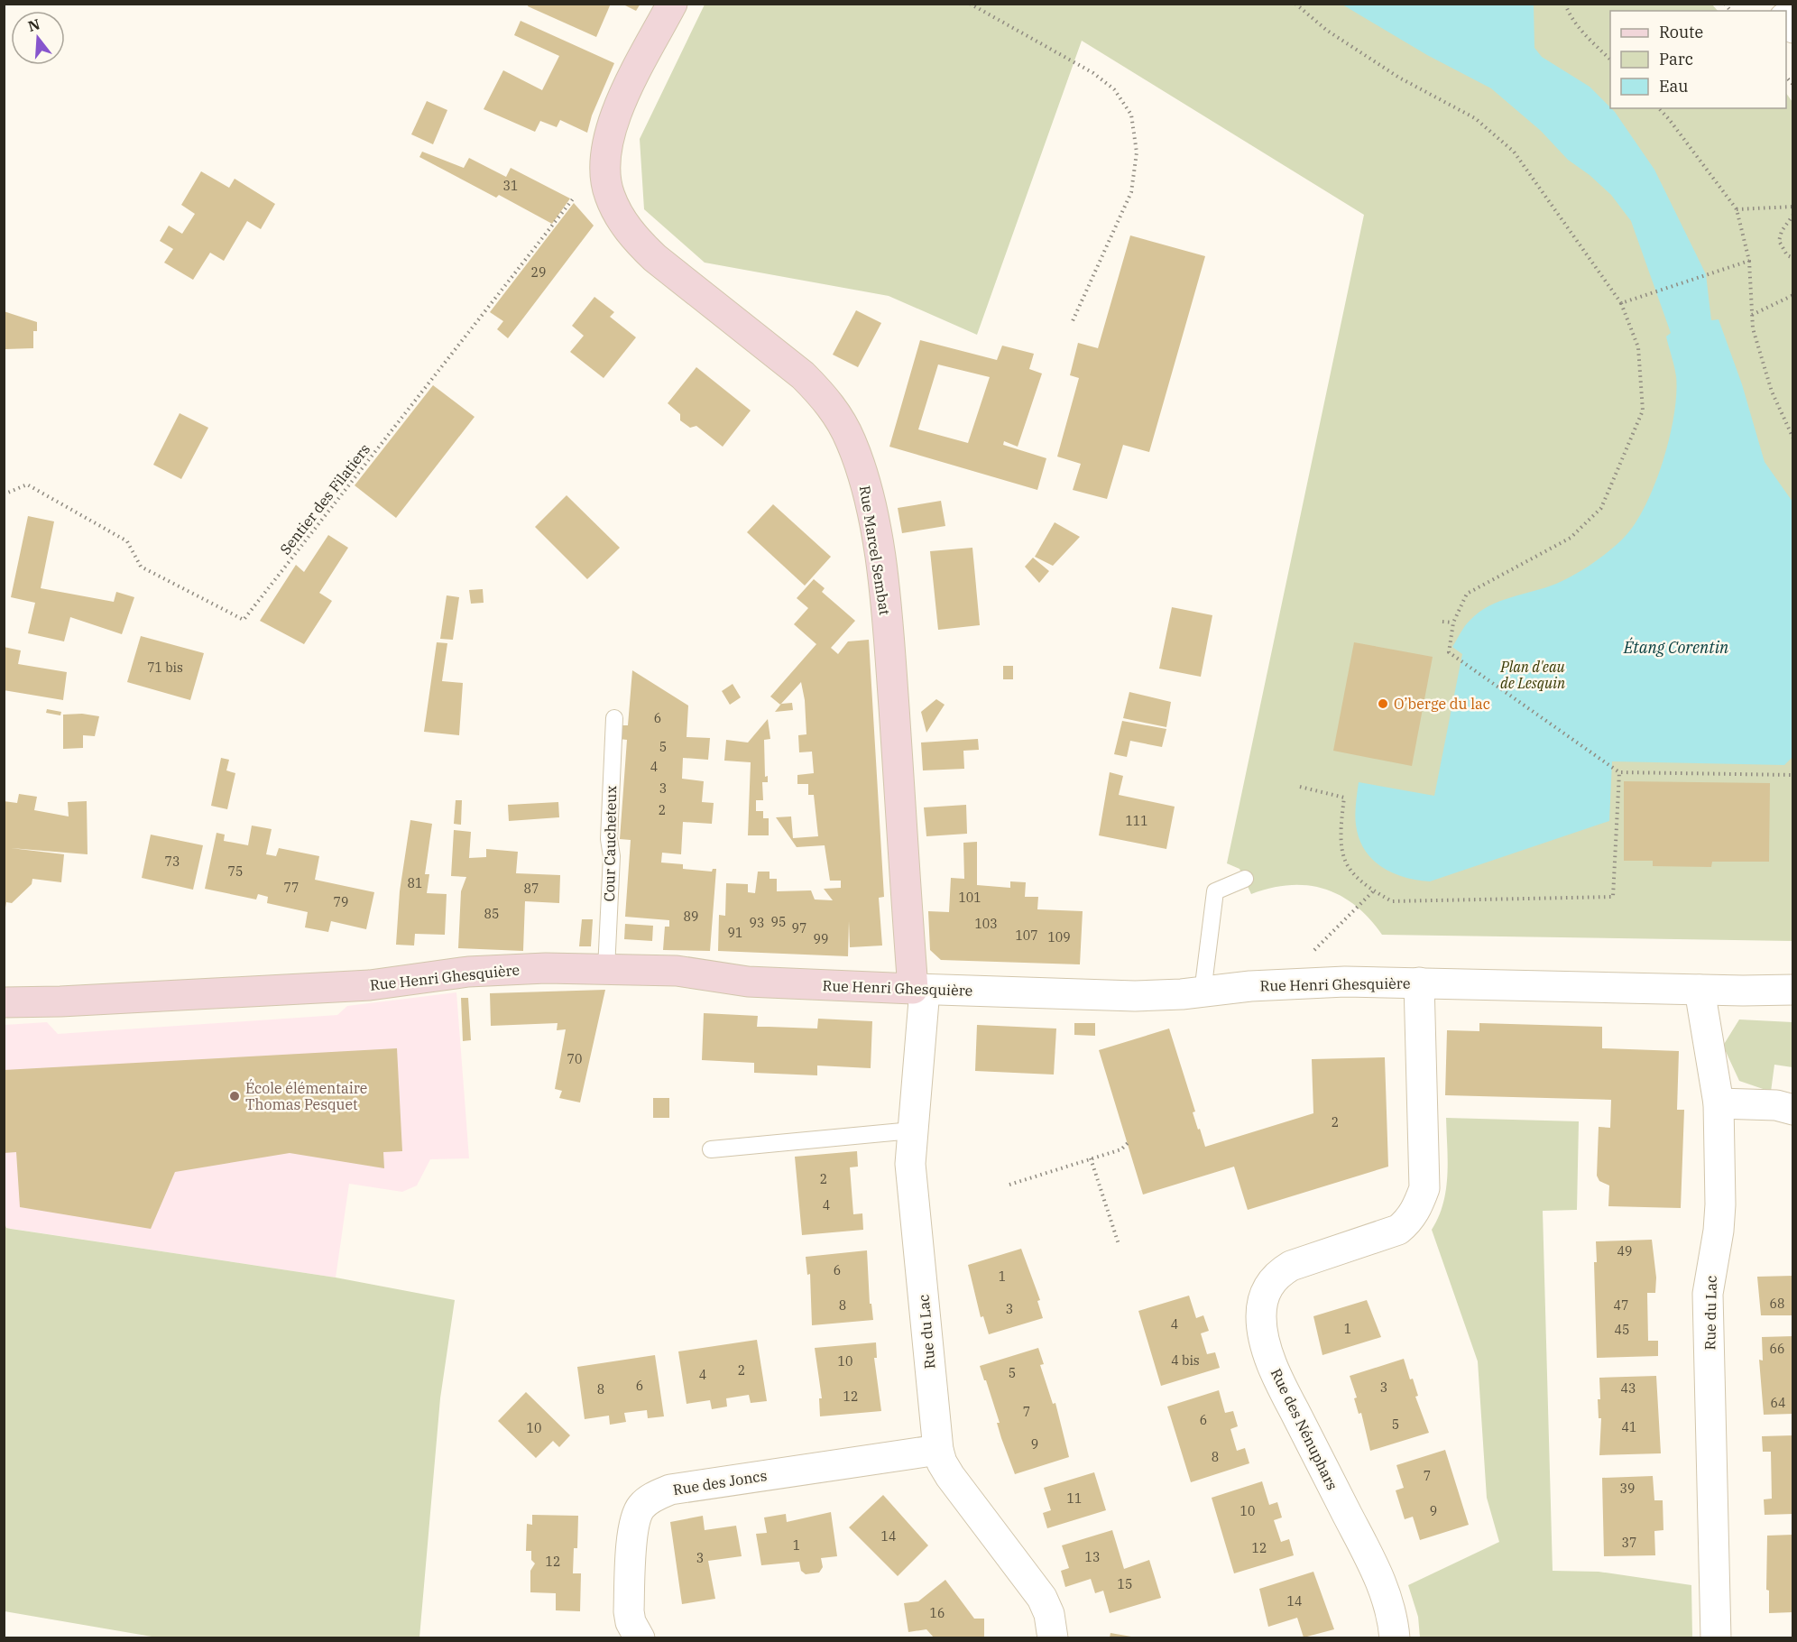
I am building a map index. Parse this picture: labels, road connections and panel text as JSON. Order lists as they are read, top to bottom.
{
  "streets": {
    "street": [
      "Rue Marcel Sembat",
      "Rue Henri Ghesquière",
      "Rue du Lac",
      "Rue des Nénuphars",
      "Rue des Joncs"
    ],
    "lane": ["Cour Caucheteux"],
    "path": ["Sentier des Filatiers"]
  },
  "crossings": [
    ["Sentier des Filatiers", "Rue Marcel Sembat"],
    ["Rue Marcel Sembat", "Rue Henri Ghesquière"],
    ["Rue Marcel Sembat", "Rue du Lac"],
    ["Cour Caucheteux", "Rue Henri Ghesquière"],
    ["Rue Henri Ghesquière", "Rue du Lac"],
    ["Rue Henri Ghesquière", "Rue des Nénuphars"],
    ["Rue du Lac", "Rue des Joncs"]
  ],
  "water": ["Étang Corentin"],
  "parks": ["Plan d'eau de Lesquin"],
  "places": ["O’berge du lac", "École élémentaire Thomas Pesquet"],
  "house_numbers": [
    "31",
    "29",
    "71 bis",
    "6",
    "5",
    "4",
    "3",
    "2",
    "111",
    "73",
    "75",
    "81",
    "77",
    "87",
    "101",
    "79",
    "85",
    "89",
    "95",
    "93",
    "103",
    "97",
    "91",
    "107",
    "109",
    "99",
    "70",
    "2",
    "2",
    "4",
    "49",
    "6",
    "1",
    "68",
    "8",
    "47",
    "3",
    "4",
    "1",
    "45",
    "66",
    "4 bis",
    "10",
    "2",
    "5",
    "4",
    "6",
    "3",
    "43",
    "8",
    "12",
    "64",
    "7",
    "6",
    "5",
    "41",
    "10",
    "9",
    "8",
    "7",
    "39",
    "11",
    "10",
    "9",
    "14",
    "37",
    "1",
    "12",
    "13",
    "3",
    "12",
    "15",
    "14",
    "16"
  ],
  "legend": ["Route", "Parc", "Eau"],
  "north": "top"
}
